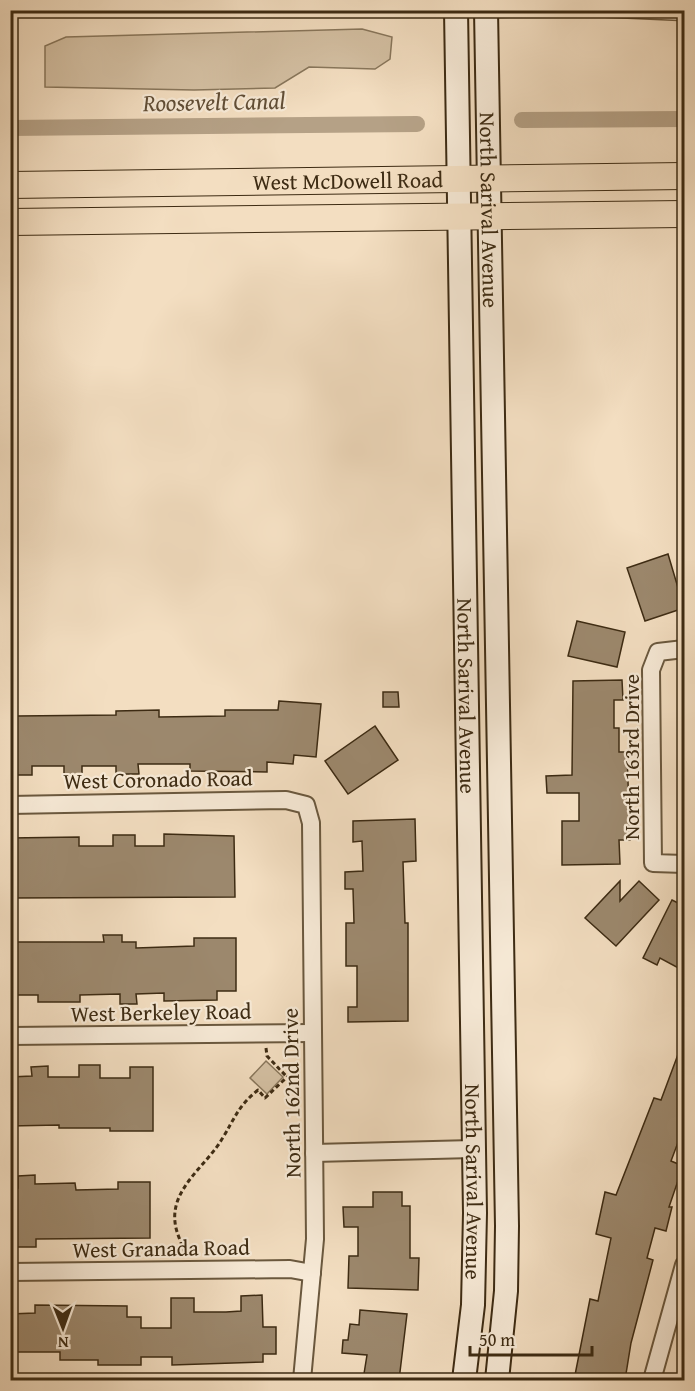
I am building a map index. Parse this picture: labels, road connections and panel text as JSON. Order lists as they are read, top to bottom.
{
  "streets": {
    "main road": ["West McDowell Road", "North Sarival Avenue"],
    "street": [
      "North 163rd Drive",
      "West Coronado Road",
      "West Berkeley Road",
      "North 162nd Drive",
      "West Granada Road"
    ]
  },
  "crossings": [
    ["West McDowell Road", "North Sarival Avenue"],
    ["West Coronado Road", "North 162nd Drive"],
    ["West Berkeley Road", "North 162nd Drive"],
    ["North 162nd Drive", "West Granada Road"]
  ],
  "water": ["Roosevelt Canal"],
  "scale_bar": "50 m",
  "north": "bottom"
}
